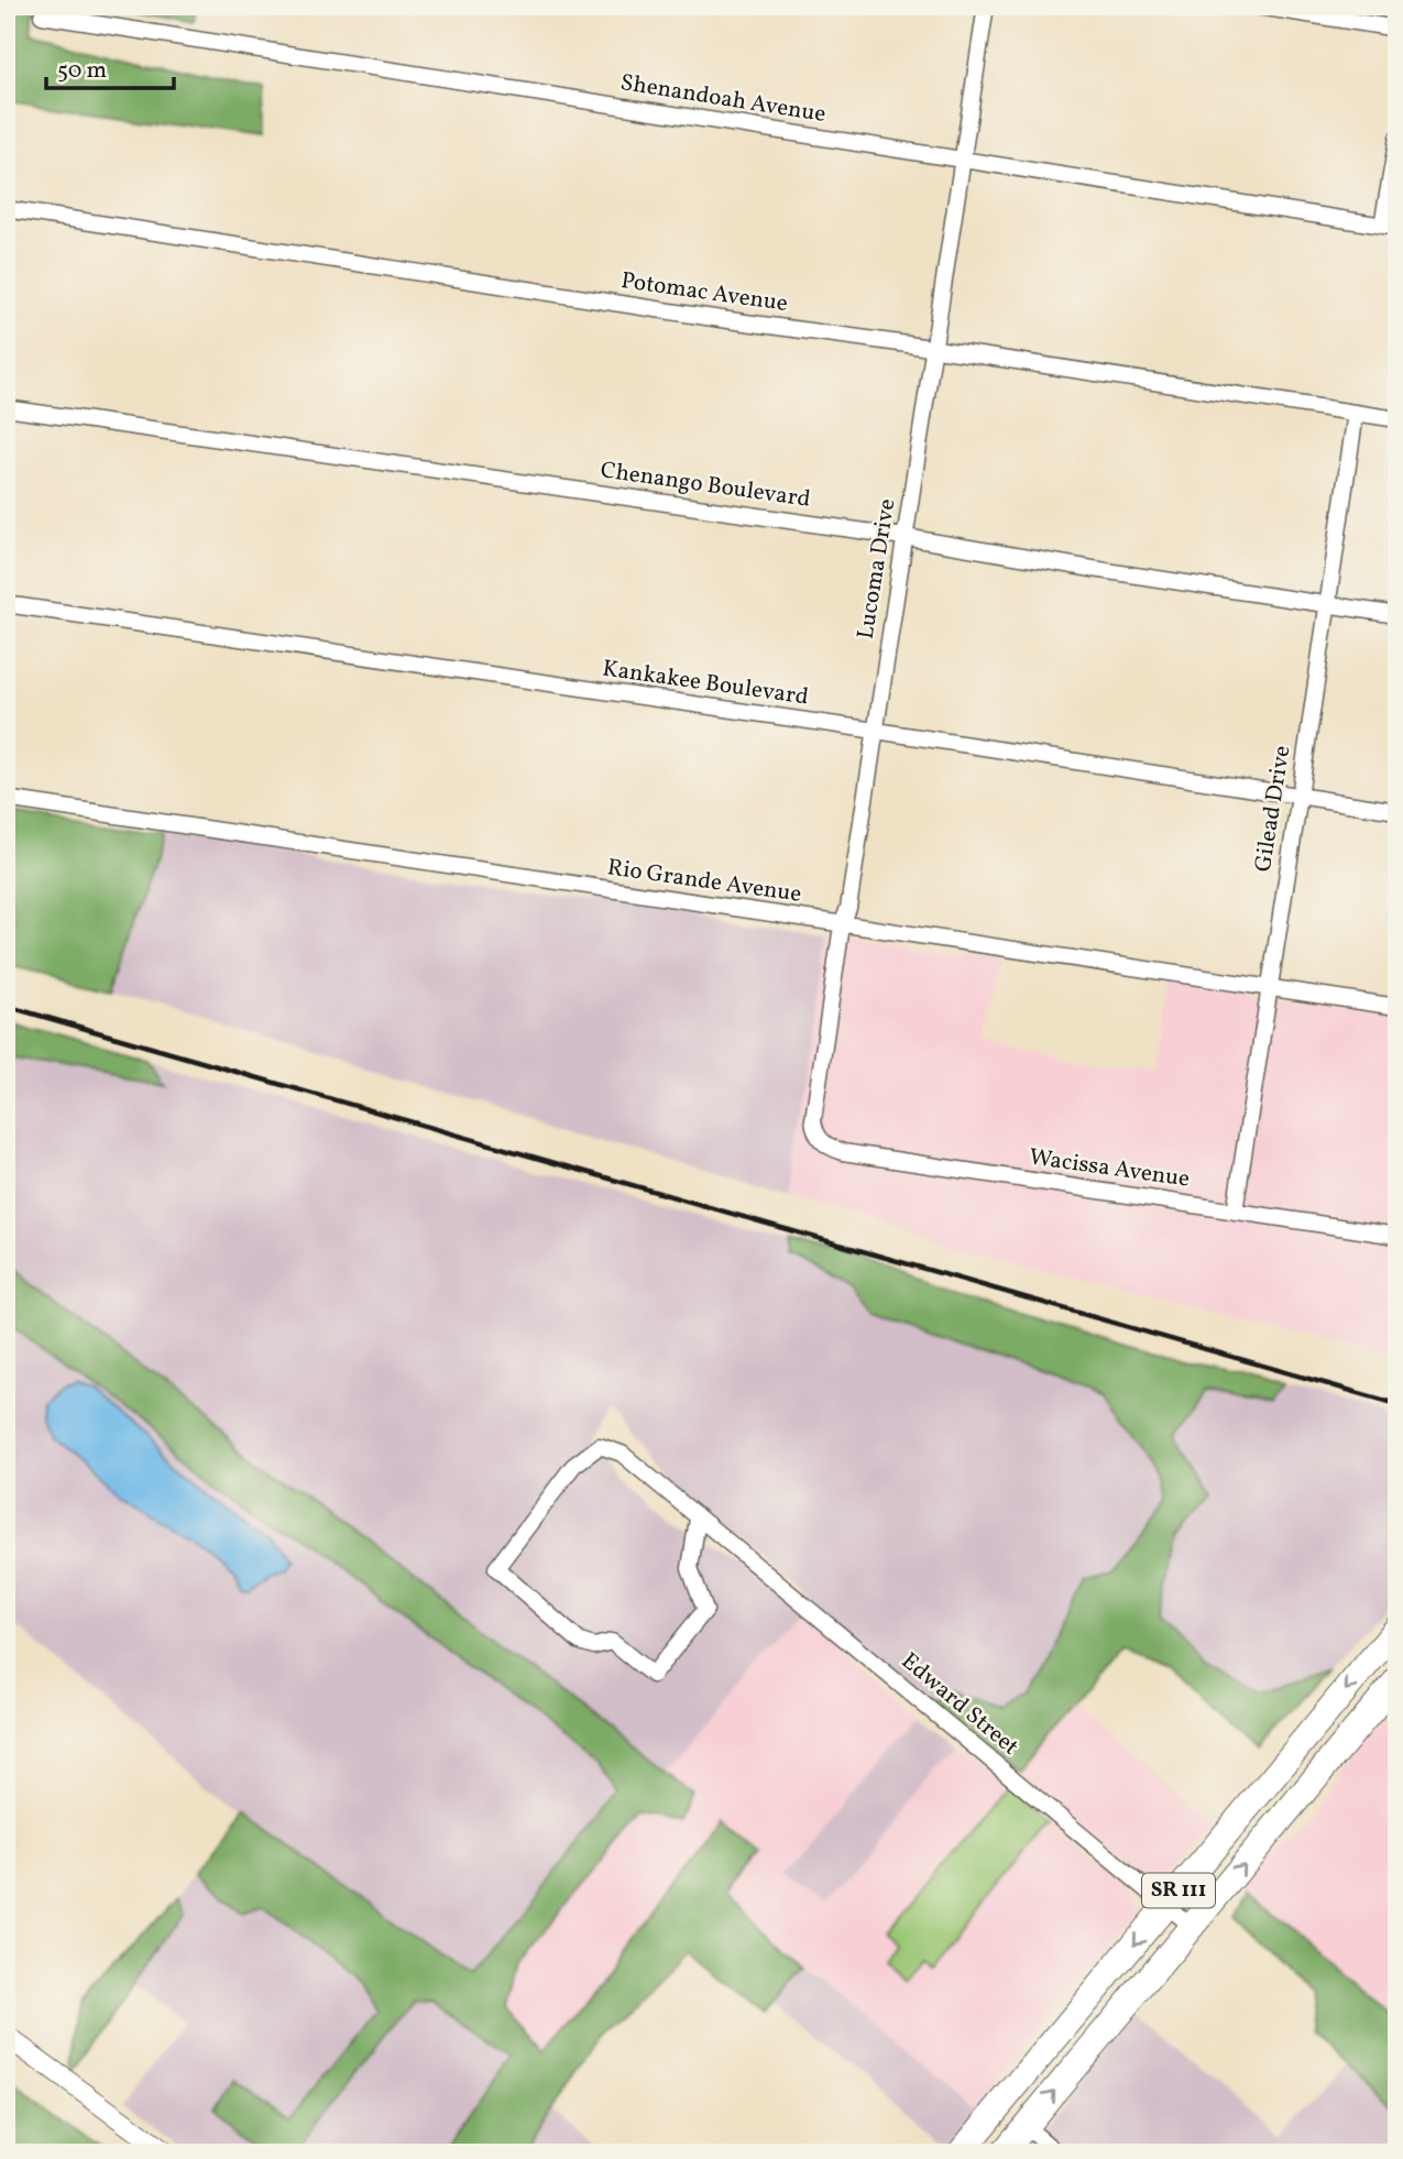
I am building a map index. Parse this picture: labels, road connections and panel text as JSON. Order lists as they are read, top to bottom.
{
  "streets": {
    "main road": ["SR 111"],
    "street": [
      "Shenandoah Avenue",
      "Potomac Avenue",
      "Chenango Boulevard",
      "Lucoma Drive",
      "Kankakee Boulevard",
      "Gilead Drive",
      "Rio Grande Avenue",
      "Wacissa Avenue",
      "Edward Street"
    ]
  },
  "crossings": [
    ["Shenandoah Avenue", "Lucoma Drive"],
    ["Potomac Avenue", "Lucoma Drive"],
    ["Potomac Avenue", "Gilead Drive"],
    ["Chenango Boulevard", "Lucoma Drive"],
    ["Chenango Boulevard", "Gilead Drive"],
    ["Lucoma Drive", "Kankakee Boulevard"],
    ["Lucoma Drive", "Rio Grande Avenue"],
    ["Lucoma Drive", "Wacissa Avenue"],
    ["Kankakee Boulevard", "Gilead Drive"],
    ["Gilead Drive", "Rio Grande Avenue"],
    ["Gilead Drive", "Wacissa Avenue"],
    ["Edward Street", "SR 111"]
  ],
  "scale_bar": "50 m"
}
